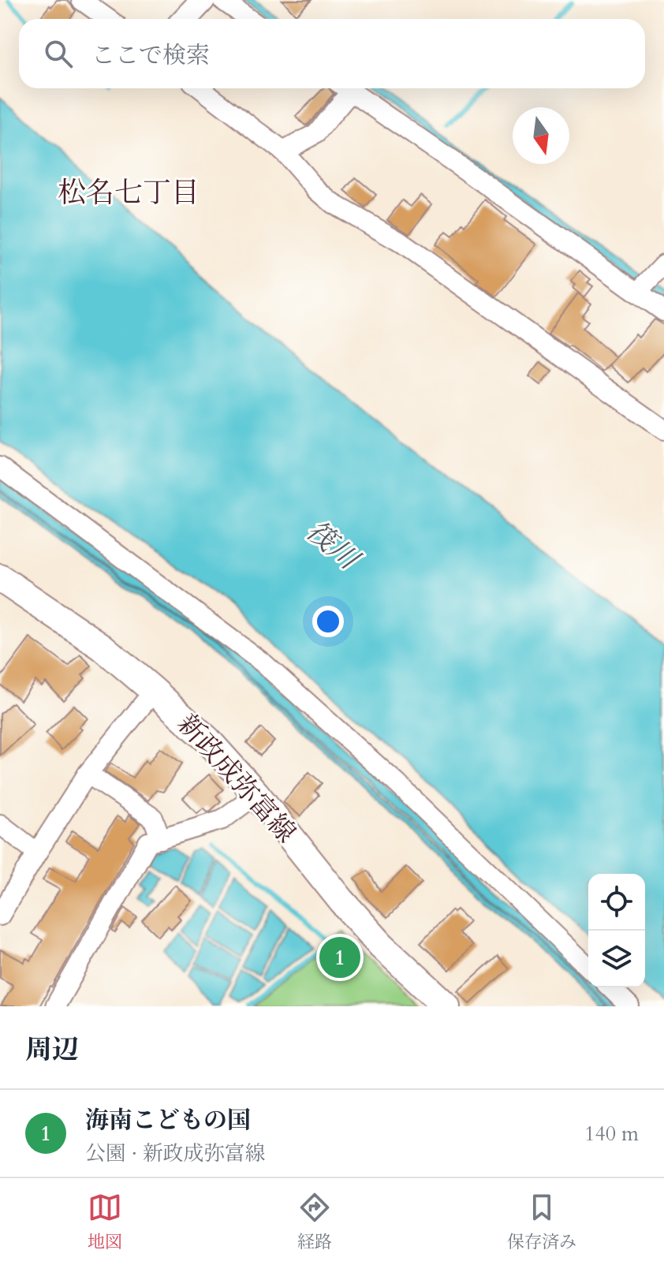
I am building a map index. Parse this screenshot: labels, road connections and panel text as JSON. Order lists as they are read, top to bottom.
{
  "streets": {
    "main road": ["新政成弥富線"]
  },
  "districts": ["松名七丁目"],
  "water": ["筏川"],
  "north": "bottom",
  "page": {
    "search": "ここで検索",
    "pins": "1",
    "heading": "周辺",
    "list": [
      {
        "mark": "1",
        "name": "海南こどもの国",
        "note": "公園 · 新政成弥富線",
        "value": "140 m"
      }
    ],
    "nav": ["地図", "経路", "保存済み"]
  }
}
